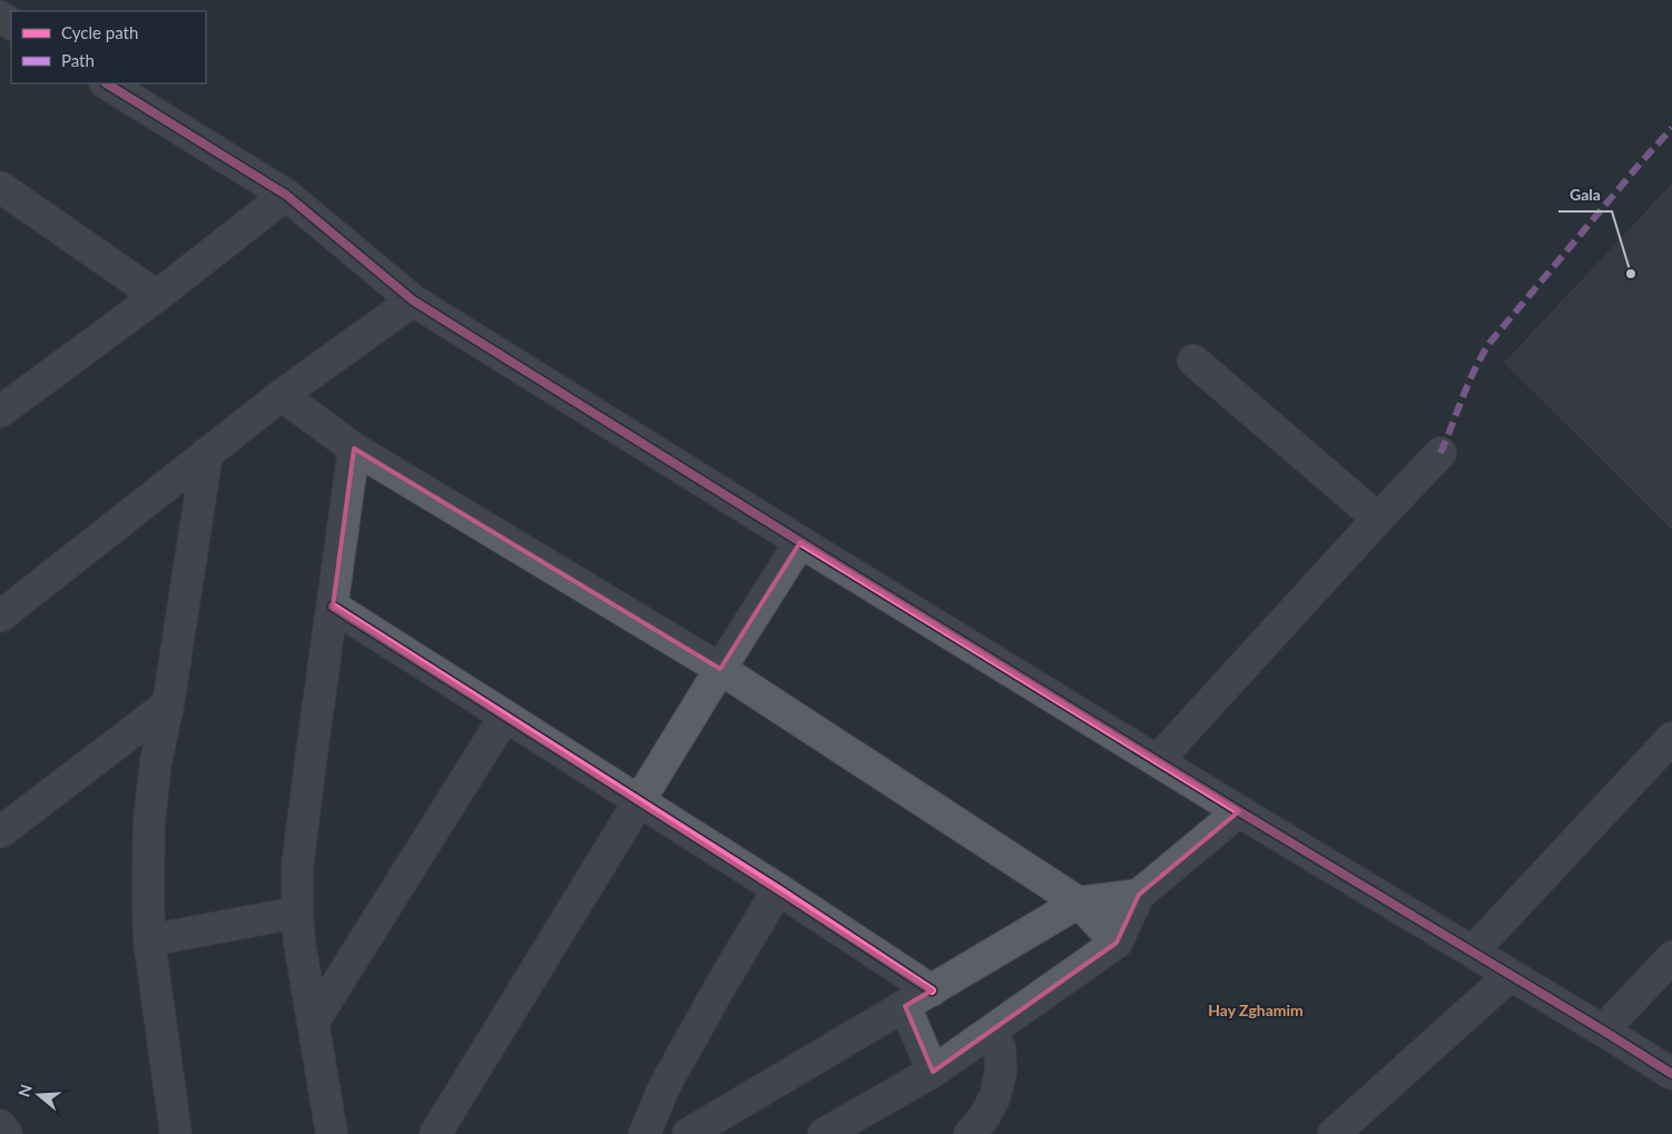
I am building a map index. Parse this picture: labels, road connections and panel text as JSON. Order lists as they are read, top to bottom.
{
  "districts": ["Hay Zghamim"],
  "places": ["Gala"],
  "legend": ["Cycle path", "Path"],
  "north": "left"
}
